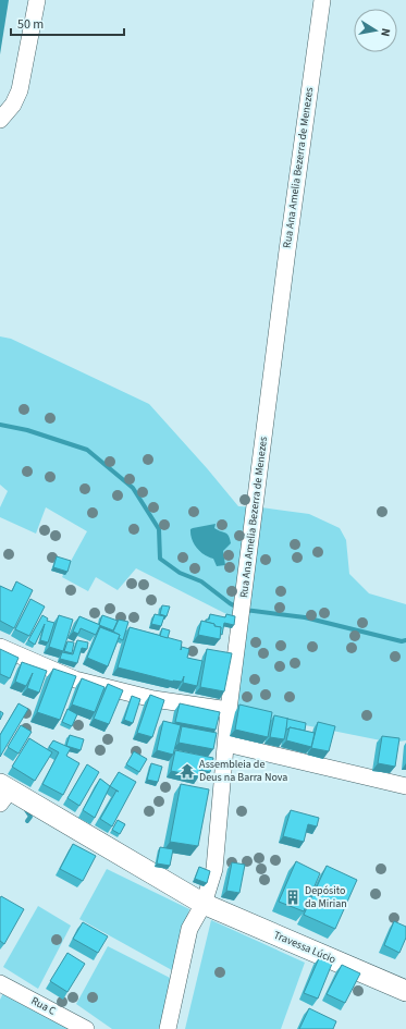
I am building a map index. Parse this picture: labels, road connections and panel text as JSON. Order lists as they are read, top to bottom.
{
  "streets": {
    "street": ["Rua Ana Amelia Bezerra de Menezes", "Travessa Lúcio", "Rua C"]
  },
  "crossings": [
    ["Rua Ana Amelia Bezerra de Menezes", "Travessa Lúcio"]
  ],
  "places": {
    "temple": ["Assembleia de Deus na Barra Nova"],
    "building": ["Depósito da Mirian"]
  },
  "scale_bar": "50 m",
  "north": "right"
}
